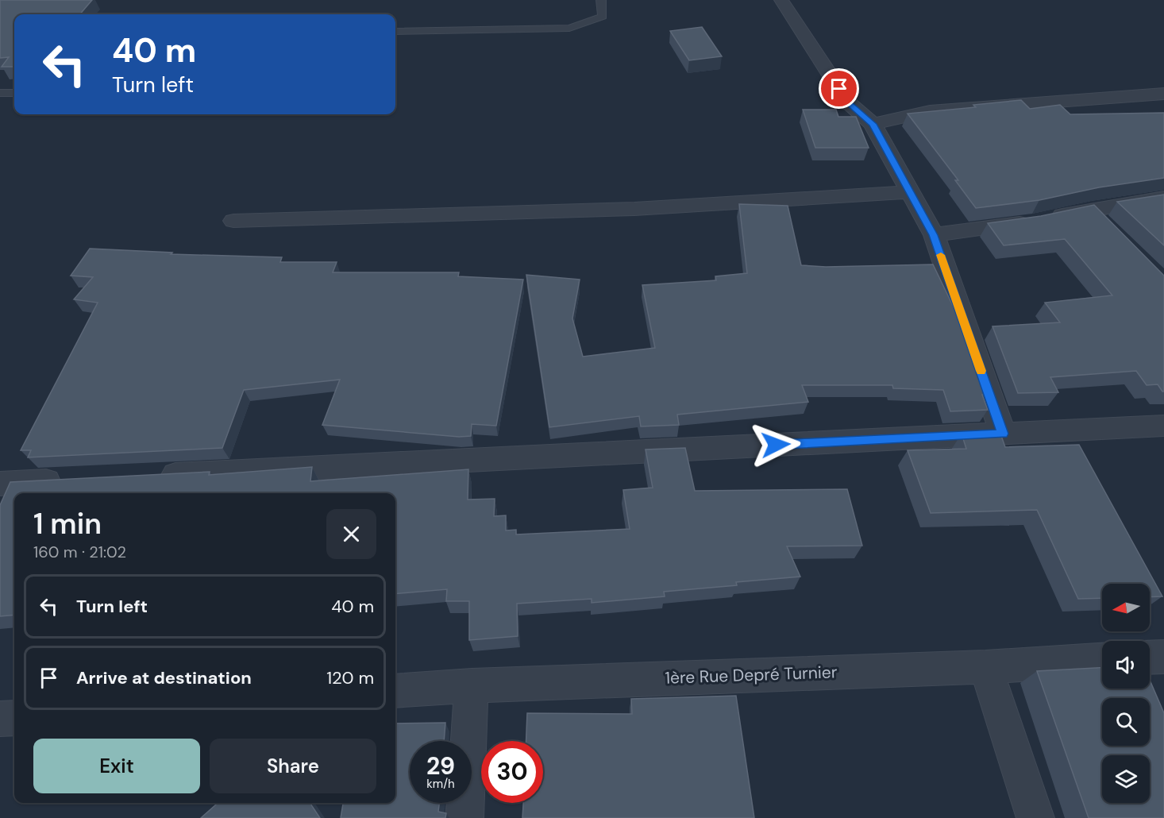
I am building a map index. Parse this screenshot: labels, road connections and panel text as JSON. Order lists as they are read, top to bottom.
{
  "streets": {
    "street": ["1ère Rue Depré Turnier"]
  },
  "north": "left",
  "page": {
    "turn": ["40 m", "Turn left"],
    "heading": ["1 min", "160 m · 21:02"],
    "list": [
      {
        "name": "Turn left",
        "value": "40 m"
      },
      {
        "name": "Arrive at destination",
        "value": "120 m"
      }
    ],
    "buttons": ["Exit", "Share"],
    "speed": "29 km/h",
    "limit": "30"
  }
}
